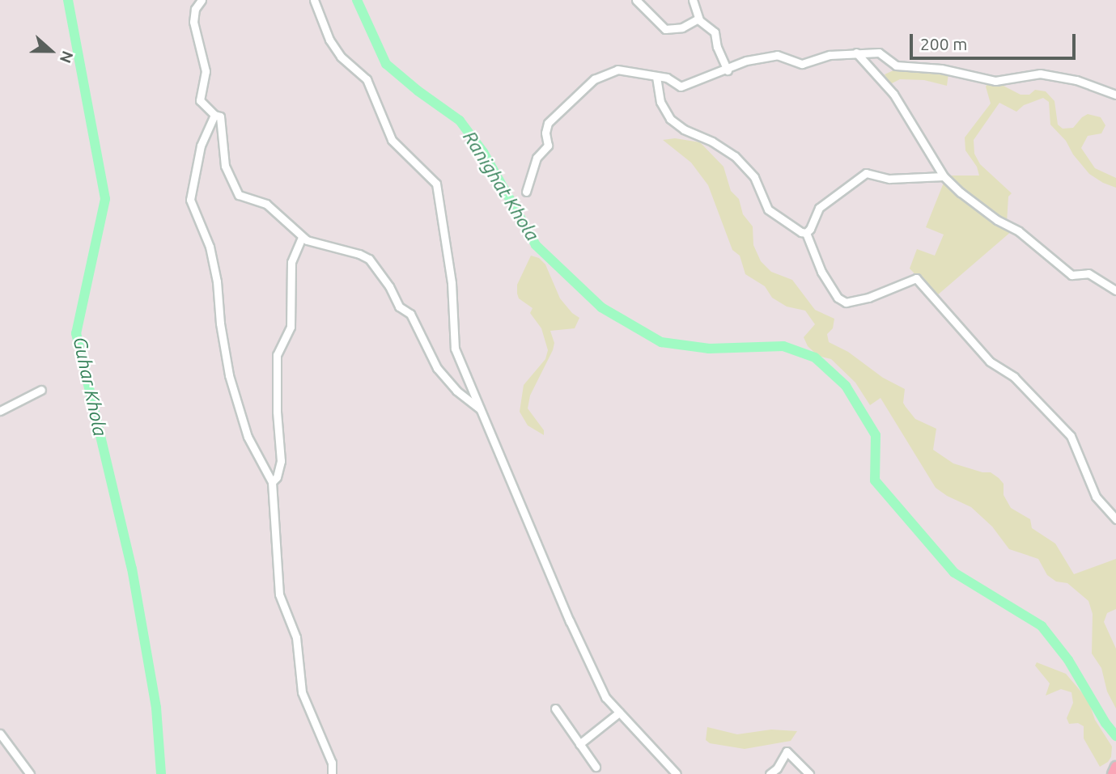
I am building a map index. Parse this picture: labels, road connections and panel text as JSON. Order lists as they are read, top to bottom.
{
  "water": ["Ranighat Khola", "Guhar Khola"],
  "scale_bar": "200 m",
  "north": "right"
}
